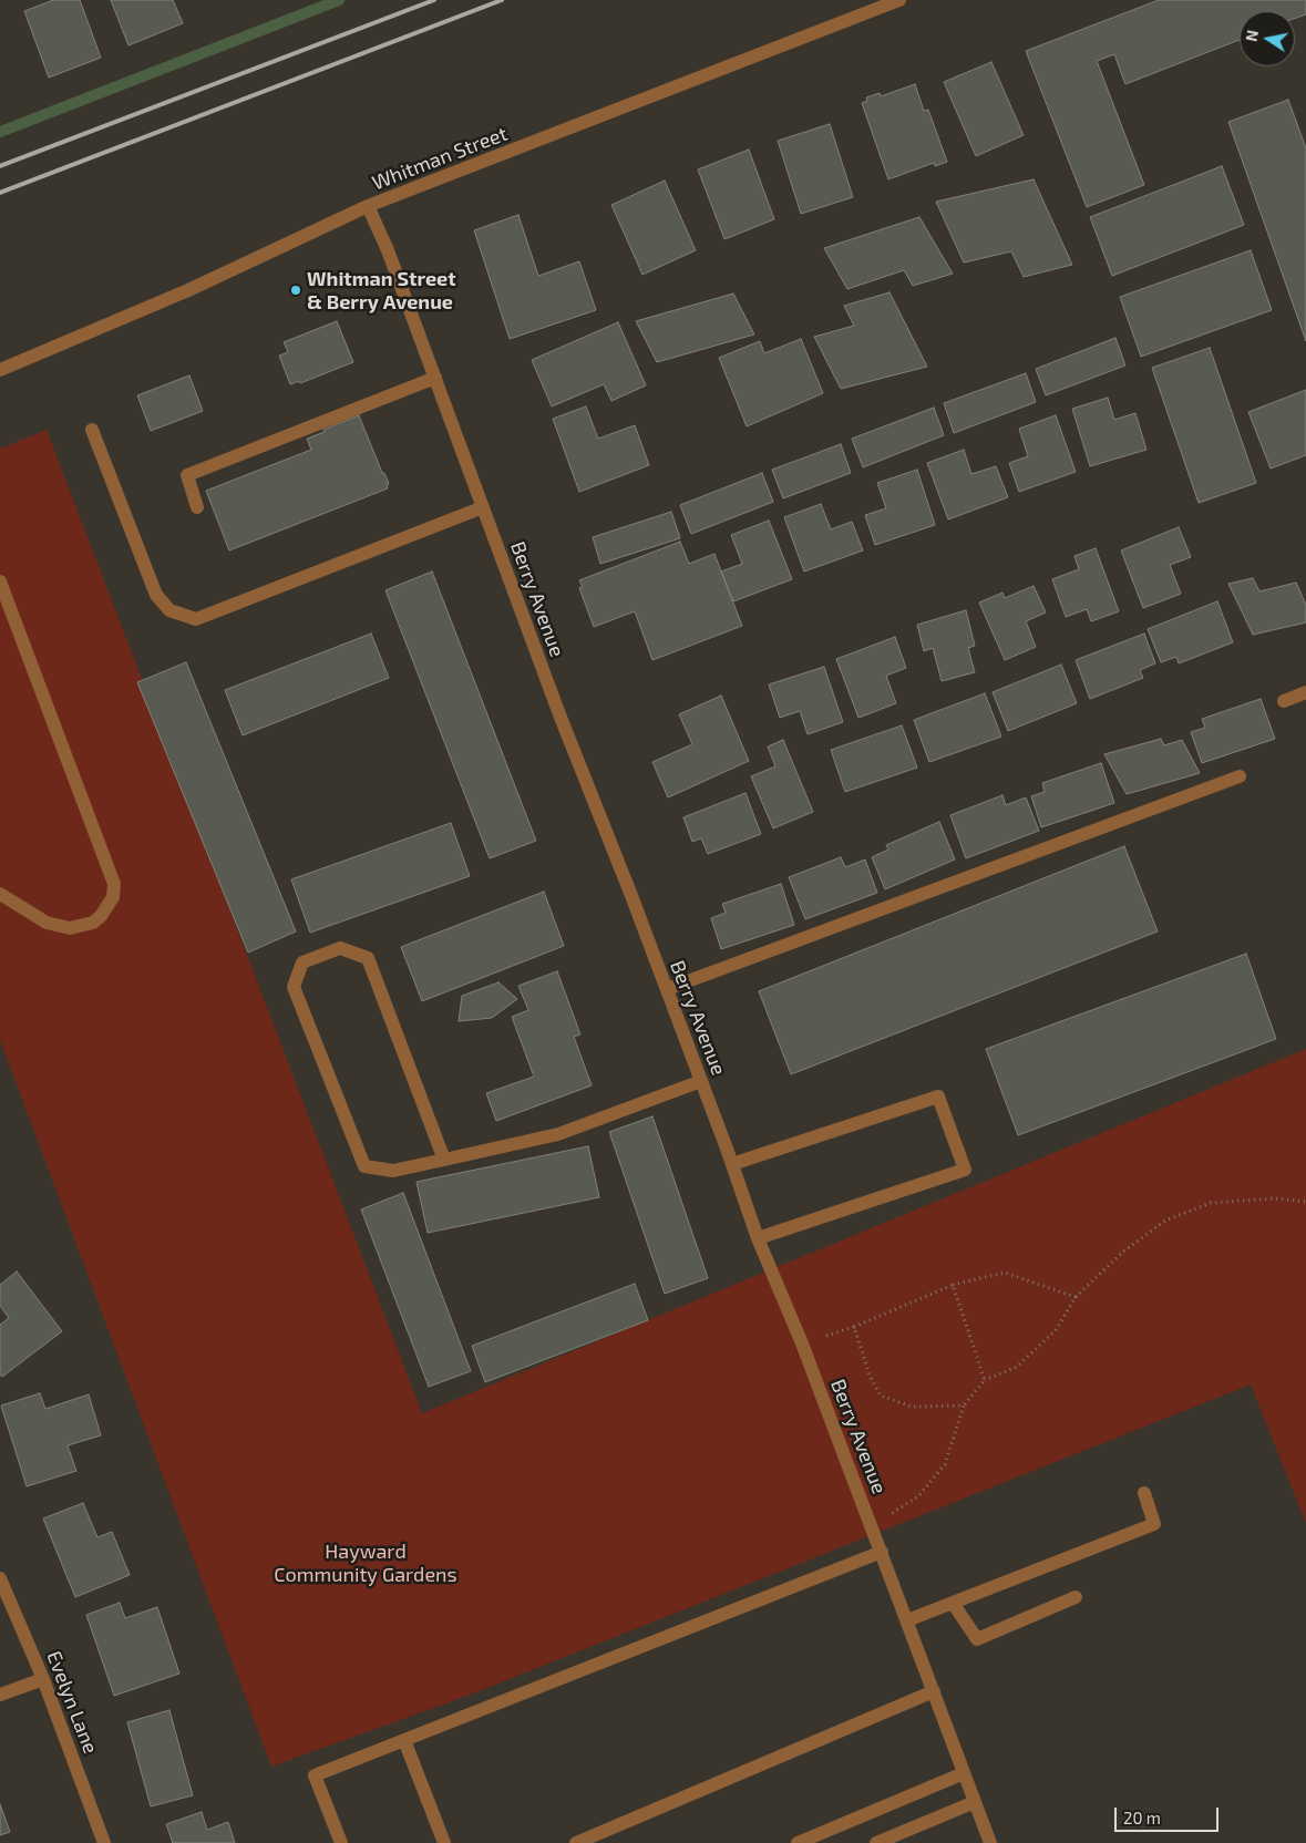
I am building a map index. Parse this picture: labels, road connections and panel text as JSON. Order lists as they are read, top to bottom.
{
  "streets": {
    "street": ["Whitman Street", "Berry Avenue", "Evelyn Lane"]
  },
  "crossings": [
    ["Whitman Street", "Berry Avenue"]
  ],
  "parks": ["Hayward Community Gardens"],
  "places": ["Whitman Street & Berry Avenue"],
  "scale_bar": "20 m",
  "north": "left"
}
